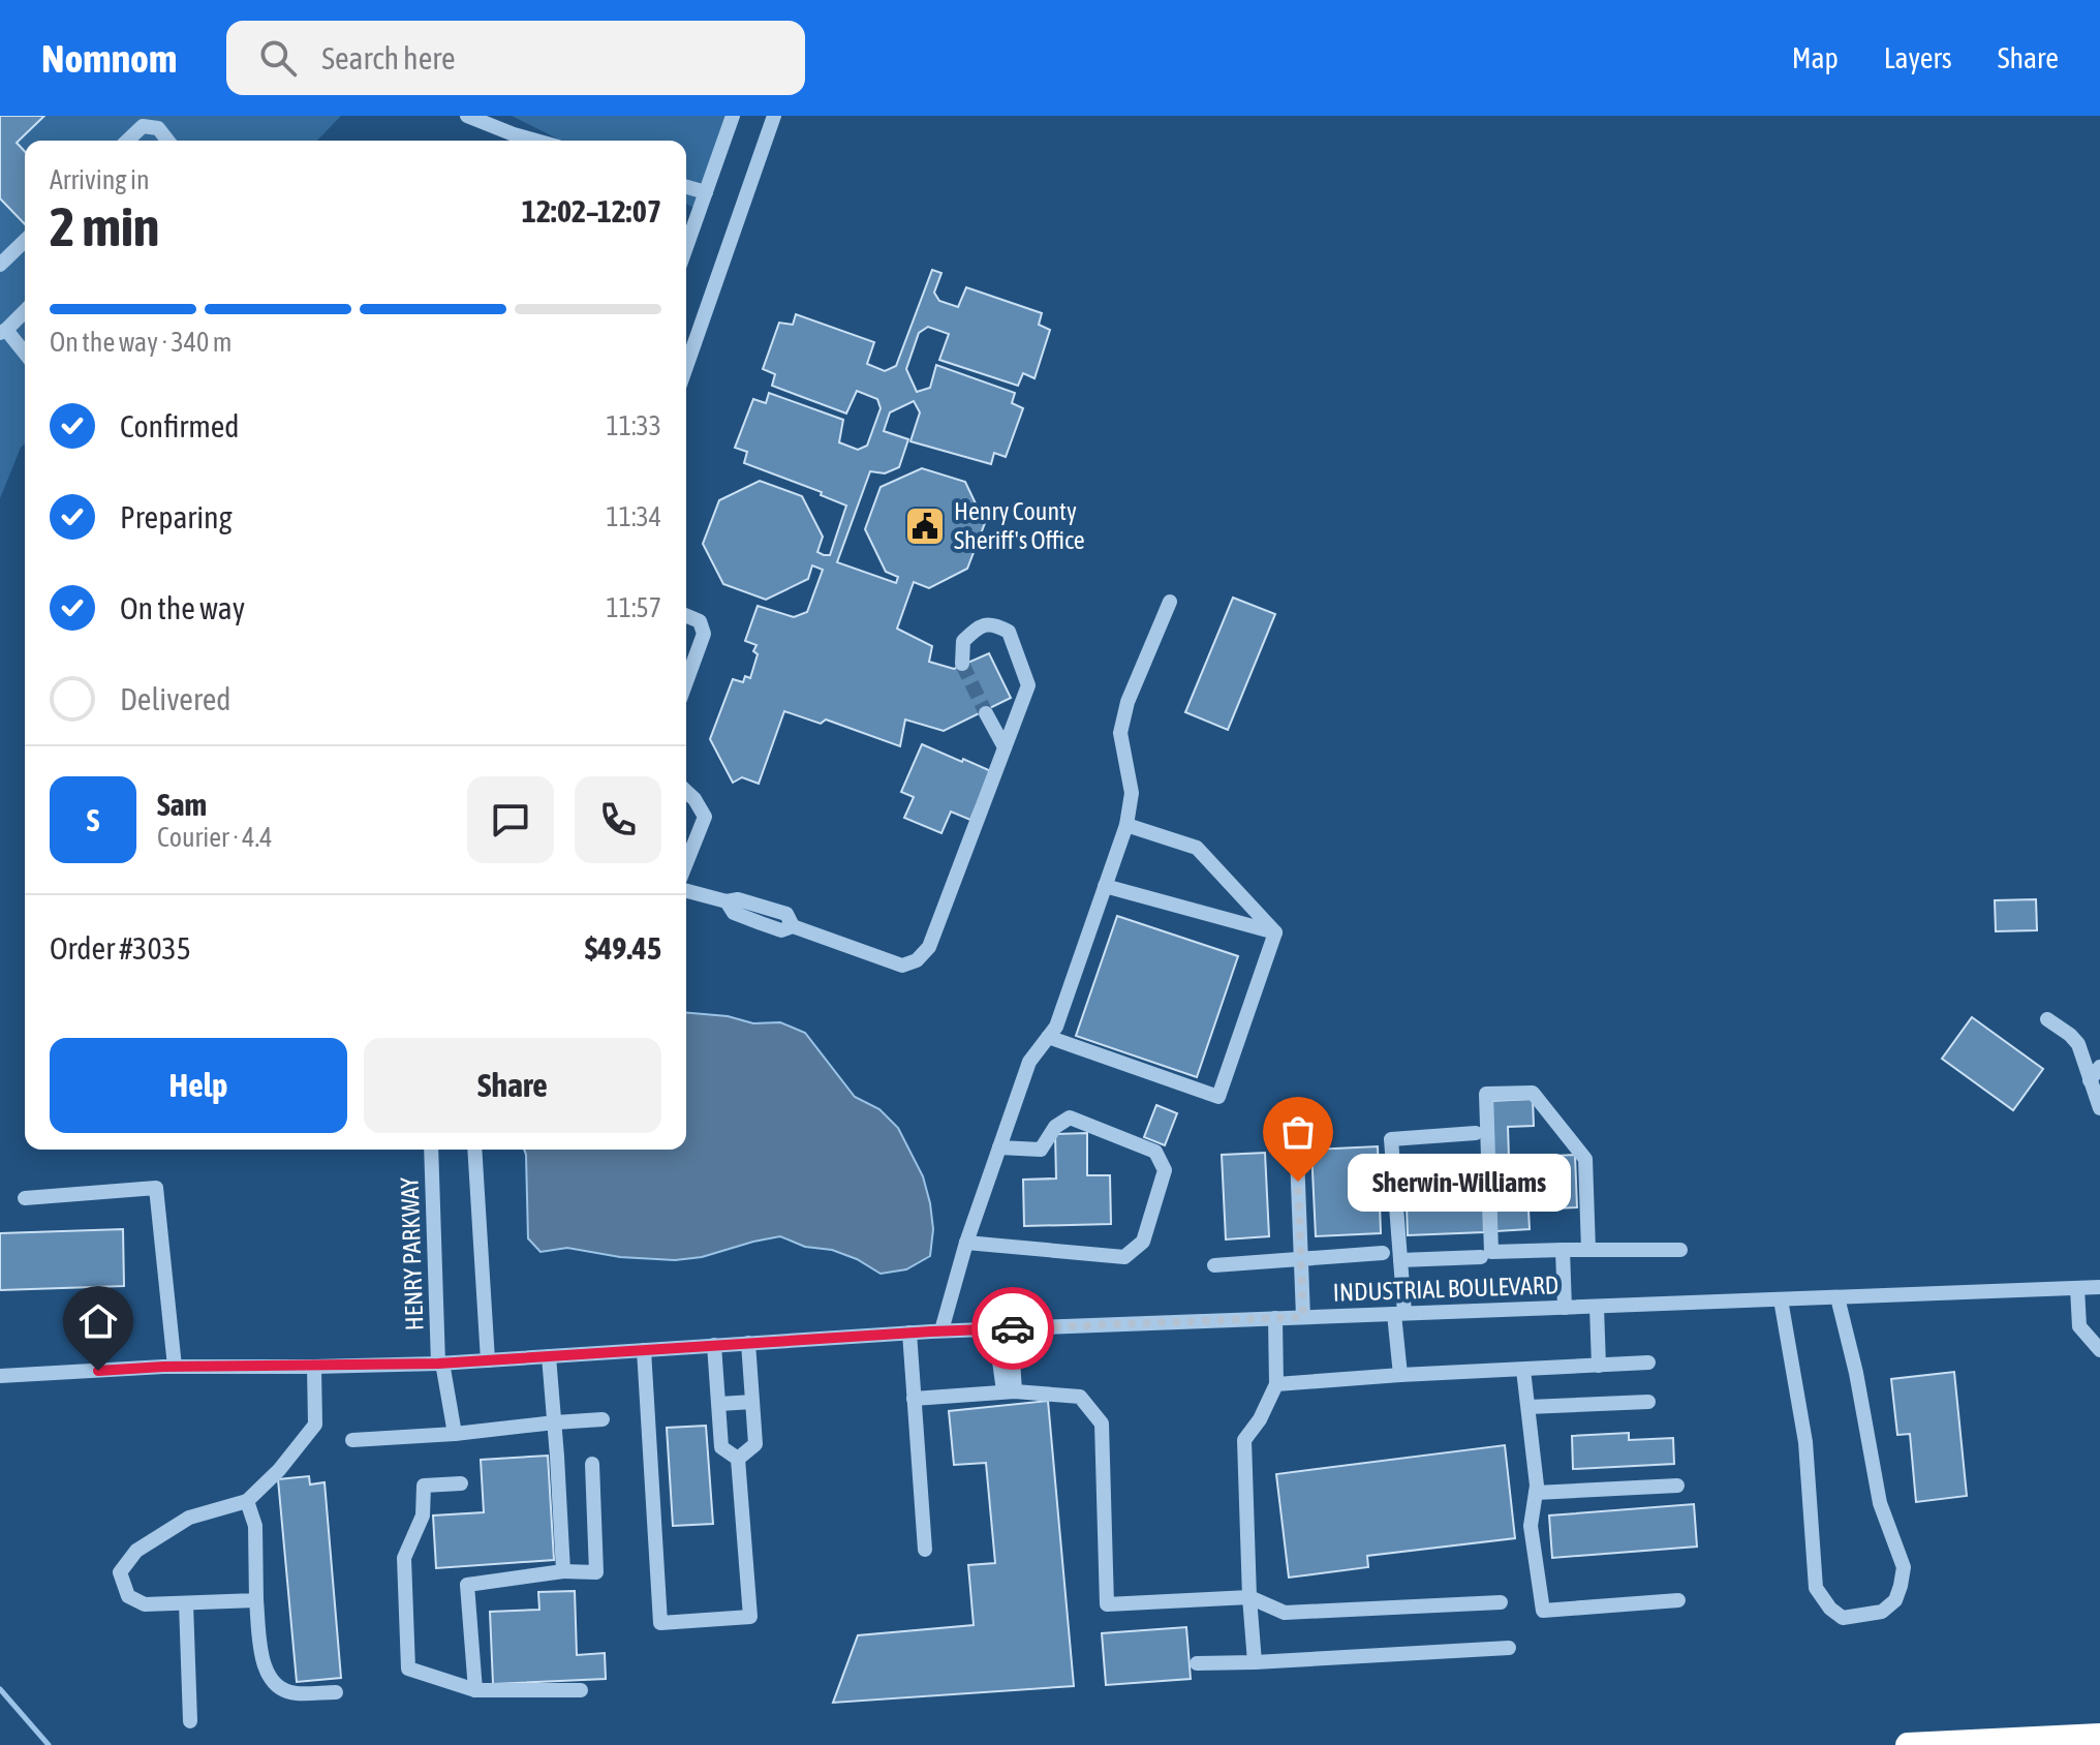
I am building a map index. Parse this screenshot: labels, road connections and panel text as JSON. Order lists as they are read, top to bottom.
{
  "streets": {
    "street": ["HENRY PARKWAY", "INDUSTRIAL BOULEVARD"]
  },
  "crossings": [
    ["HENRY PARKWAY", "INDUSTRIAL BOULEVARD"]
  ],
  "places": {
    "public building": ["Henry County Sheriff's Office"],
    "other": ["Sherwin-Williams"]
  },
  "page": {
    "header": "Nomnom",
    "search": "Search here",
    "nav": ["Map", "Layers", "Share"],
    "heading": ["2 min", "Arriving in", "12:02–12:07"],
    "panel": [
      "Sam",
      "Courier · 4.4",
      "Order #3035",
      "$49.45"
    ],
    "bar": "On the way · 340 m",
    "list": [
      ["Confirmed", "11:33"],
      ["Preparing", "11:34"],
      ["On the way", "11:57"],
      "Delivered"
    ],
    "round": "S",
    "buttons": ["Help", "Share"],
    "bubble": "Sherwin-Williams"
  }
}
